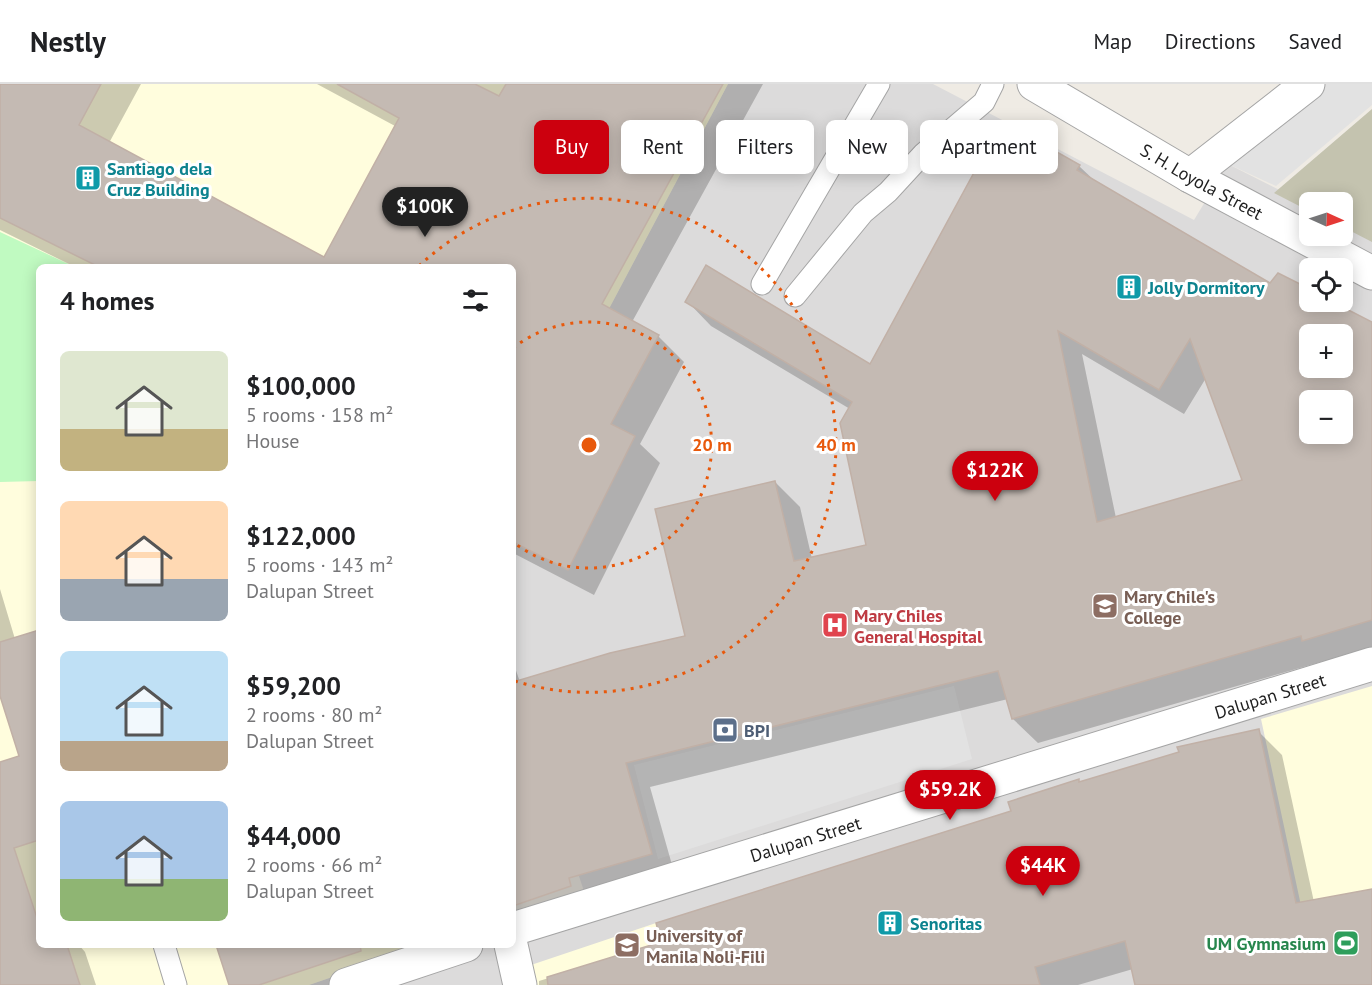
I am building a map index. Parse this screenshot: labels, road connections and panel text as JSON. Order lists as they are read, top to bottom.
{
  "streets": {
    "street": ["S. H. Loyola Street", "Dalupan Street"]
  },
  "places": {
    "building": ["Santiago dela Cruz Building", "Jolly Dormitory", "Senoritas"],
    "school or university": ["Mary Chile's College", "University of Manila Noli-Fili"],
    "hospital": ["Mary Chiles General Hospital"],
    "bank": ["BPI"],
    "sports": ["UM Gymnasium"]
  },
  "north": "right",
  "page": {
    "header": "Nestly",
    "nav": ["Map", "Directions", "Saved"],
    "chip": [
      "Buy",
      "Rent",
      "Filters",
      "New",
      "Apartment"
    ],
    "price": [
      "$100K",
      "$122K",
      "$59.2K",
      "$44K"
    ],
    "map_buttons": ["+", "−"],
    "heading": "4 homes",
    "list": [
      {
        "name": "$100,000",
        "note": "5 rooms · 158 m² · House"
      },
      {
        "name": "$122,000",
        "note": "5 rooms · 143 m² · Dalupan Street"
      },
      {
        "name": "$59,200",
        "note": "2 rooms · 80 m² · Dalupan Street"
      },
      {
        "name": "$44,000",
        "note": "2 rooms · 66 m² · Dalupan Street"
      }
    ]
  },
  "rings": ["20 m", "40 m"]
}
